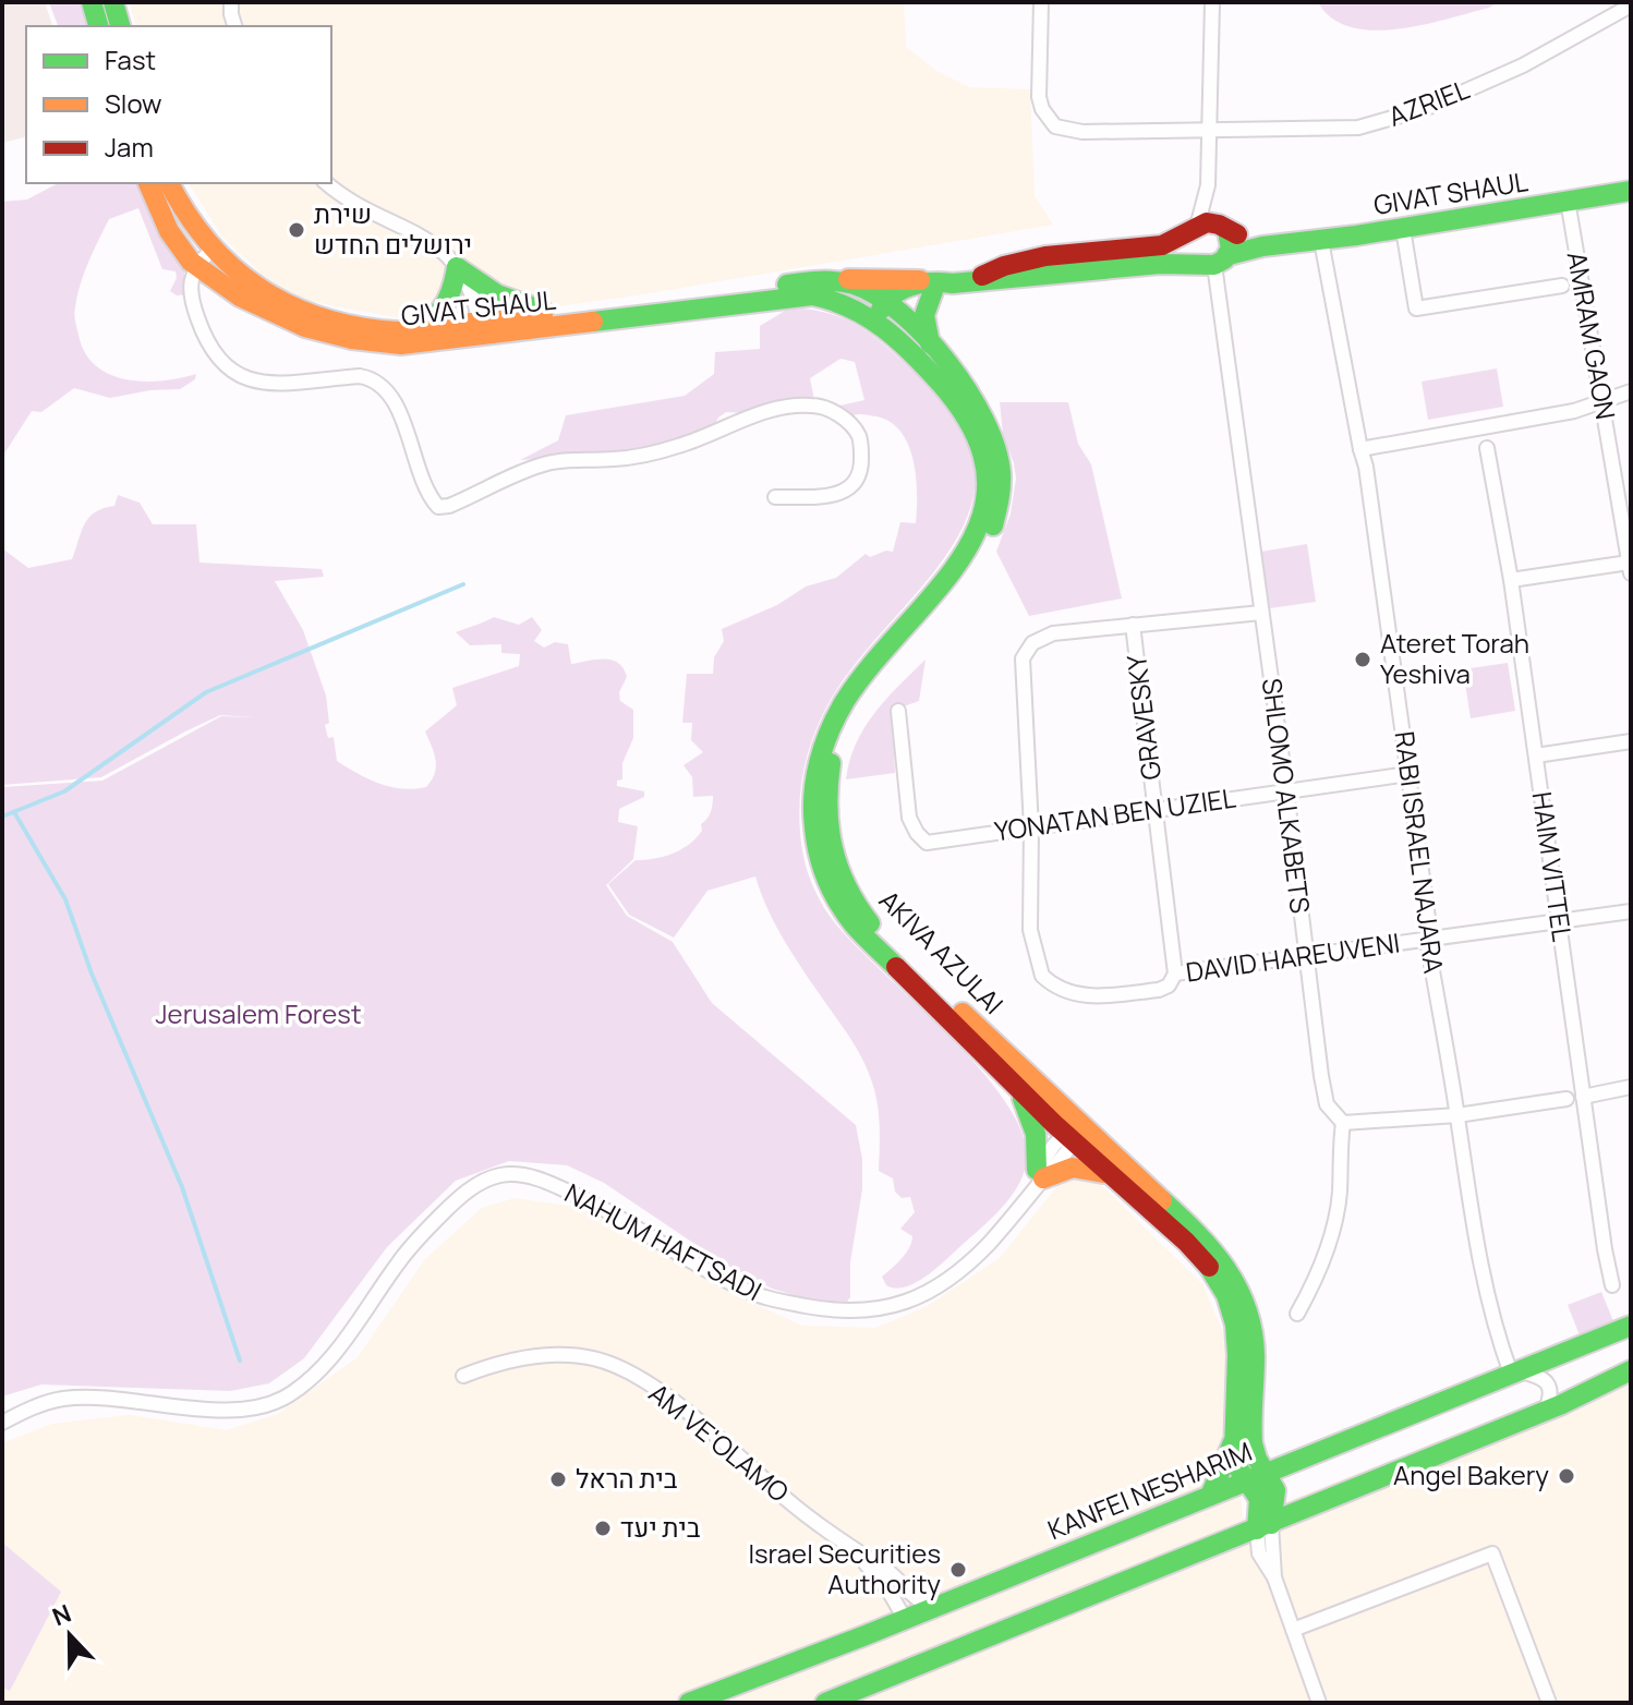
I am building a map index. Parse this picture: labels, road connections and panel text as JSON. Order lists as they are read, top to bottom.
{
  "streets": {
    "street": [
      "AZRIEL",
      "GIVAT SHAUL",
      "AMRAM GAON",
      "GRAVESKY",
      "SHLOMO ALKABETS",
      "YONATAN BEN UZIEL",
      "RABI ISRAEL NAJARA",
      "HAIM VITTEL",
      "AKIVA AZULAI",
      "DAVID HAREUVENI",
      "NAHUM HAFTSADI",
      "AM VE'OLAMO",
      "KANFEI NESHARIM"
    ]
  },
  "crossings": [
    ["GIVAT SHAUL", "AMRAM GAON"],
    ["GIVAT SHAUL", "SHLOMO ALKABETS"],
    ["GIVAT SHAUL", "RABI ISRAEL NAJARA"],
    ["GIVAT SHAUL", "AKIVA AZULAI"],
    ["GRAVESKY", "YONATAN BEN UZIEL"],
    ["GRAVESKY", "DAVID HAREUVENI"],
    ["SHLOMO ALKABETS", "YONATAN BEN UZIEL"],
    ["SHLOMO ALKABETS", "DAVID HAREUVENI"],
    ["YONATAN BEN UZIEL", "RABI ISRAEL NAJARA"],
    ["YONATAN BEN UZIEL", "DAVID HAREUVENI"],
    ["RABI ISRAEL NAJARA", "DAVID HAREUVENI"],
    ["RABI ISRAEL NAJARA", "KANFEI NESHARIM"],
    ["HAIM VITTEL", "DAVID HAREUVENI"],
    ["AKIVA AZULAI", "NAHUM HAFTSADI"],
    ["AKIVA AZULAI", "KANFEI NESHARIM"],
    ["AM VE'OLAMO", "KANFEI NESHARIM"]
  ],
  "parks": ["Jerusalem Forest"],
  "places": [
    "שירת ירושלים החדש",
    "Ateret Torah Yeshiva",
    "Angel Bakery",
    "בית הראל",
    "בית יעד",
    "Israel Securities Authority"
  ],
  "legend": ["Fast", "Slow", "Jam"],
  "north": "top"
}
